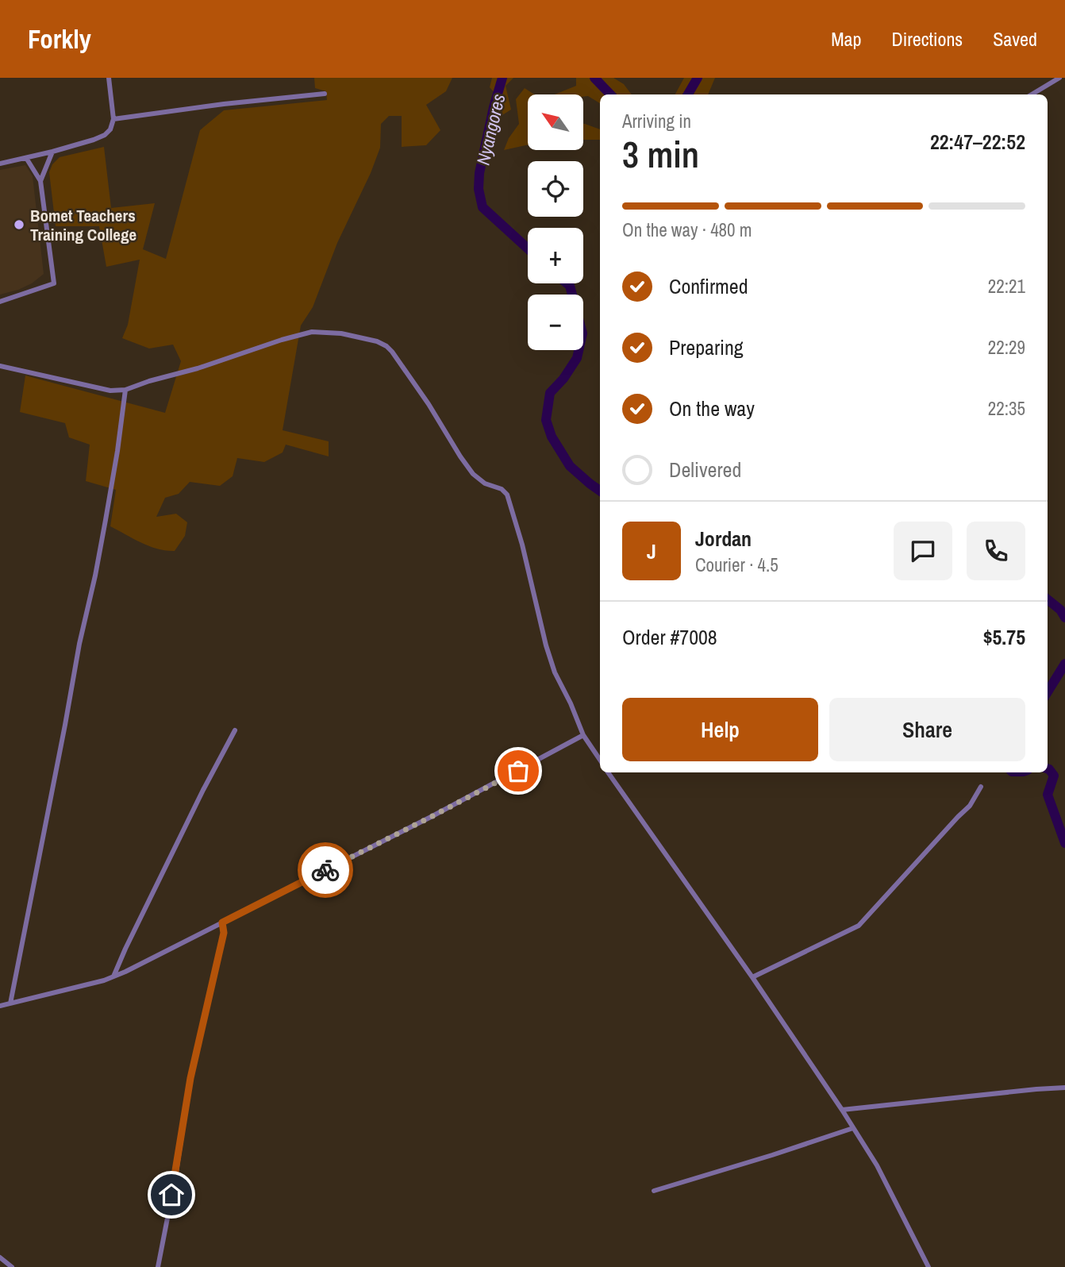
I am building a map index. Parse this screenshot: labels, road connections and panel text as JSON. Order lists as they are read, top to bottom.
{
  "water": ["Nyangores"],
  "places": ["Bomet Teachers Training College"],
  "north": "top left",
  "page": {
    "header": "Forkly",
    "nav": ["Map", "Directions", "Saved"],
    "map_buttons": ["+", "−"],
    "heading": ["3 min", "Arriving in", "22:47–22:52"],
    "panel": [
      "Jordan",
      "Courier · 4.5",
      "Order #7008",
      "$5.75"
    ],
    "bar": "On the way · 480 m",
    "list": [
      ["Confirmed", "22:21"],
      ["Preparing", "22:29"],
      ["On the way", "22:35"],
      "Delivered"
    ],
    "round": "J",
    "buttons": ["Help", "Share"]
  }
}
